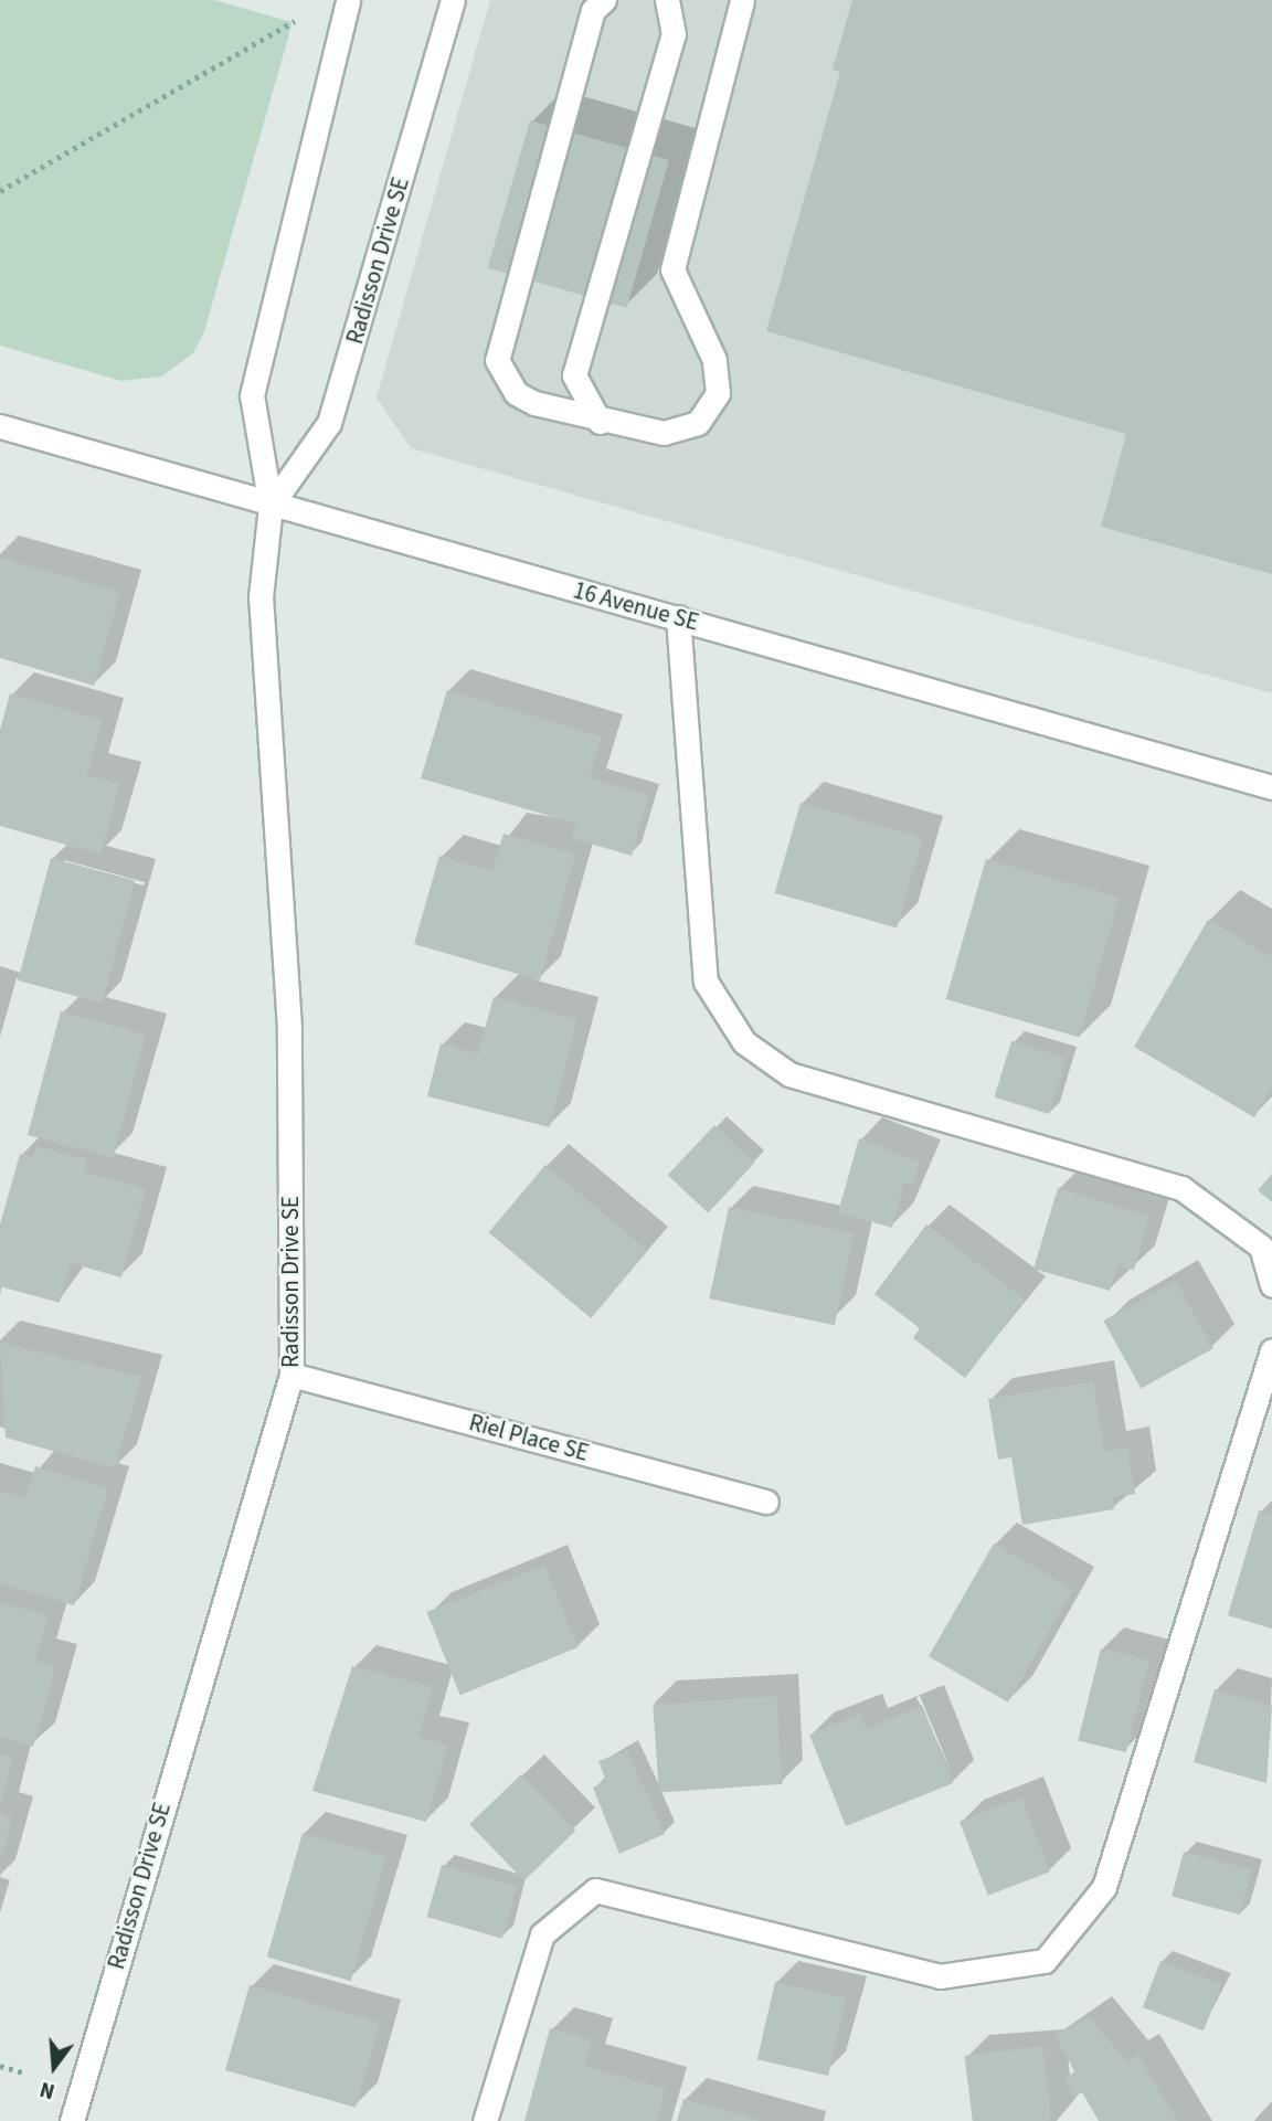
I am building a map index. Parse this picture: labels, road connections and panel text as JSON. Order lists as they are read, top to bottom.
{
  "streets": {
    "street": ["Radisson Drive SE", "16 Avenue SE", "Riel Place SE"]
  },
  "crossings": [
    ["Radisson Drive SE", "16 Avenue SE"],
    ["Radisson Drive SE", "Riel Place SE"]
  ],
  "north": "bottom"
}
